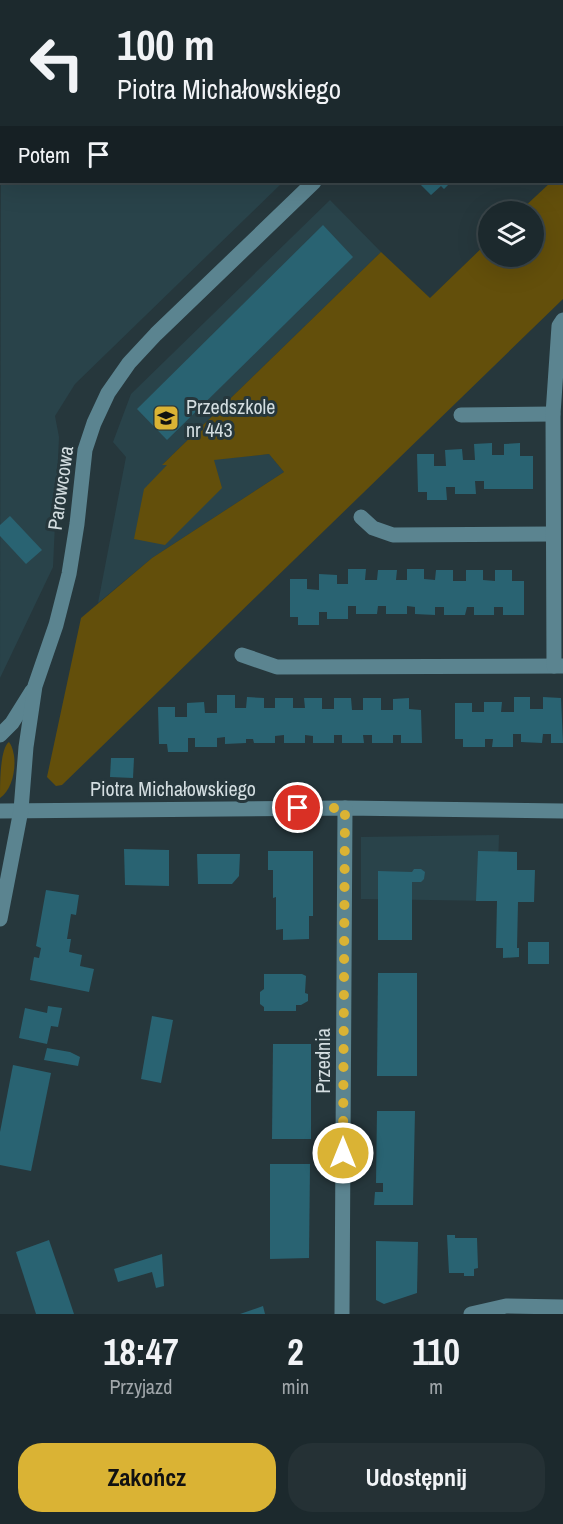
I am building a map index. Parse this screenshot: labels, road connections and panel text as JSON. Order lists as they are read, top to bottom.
{
  "streets": {
    "street": ["Parowcowa", "Piotra Michałowskiego", "Przednia"]
  },
  "crossings": [
    ["Parowcowa", "Piotra Michałowskiego"],
    ["Piotra Michałowskiego", "Przednia"]
  ],
  "places": {
    "school or university": ["Przedszkole nr 443"]
  },
  "page": {
    "turn": ["100 m", "Piotra Michałowskiego"],
    "then": "Potem",
    "eta": [
      "18:47",
      "Przyjazd",
      "2",
      "min",
      "110",
      "m"
    ],
    "buttons": ["Zakończ", "Udostępnij"]
  }
}
